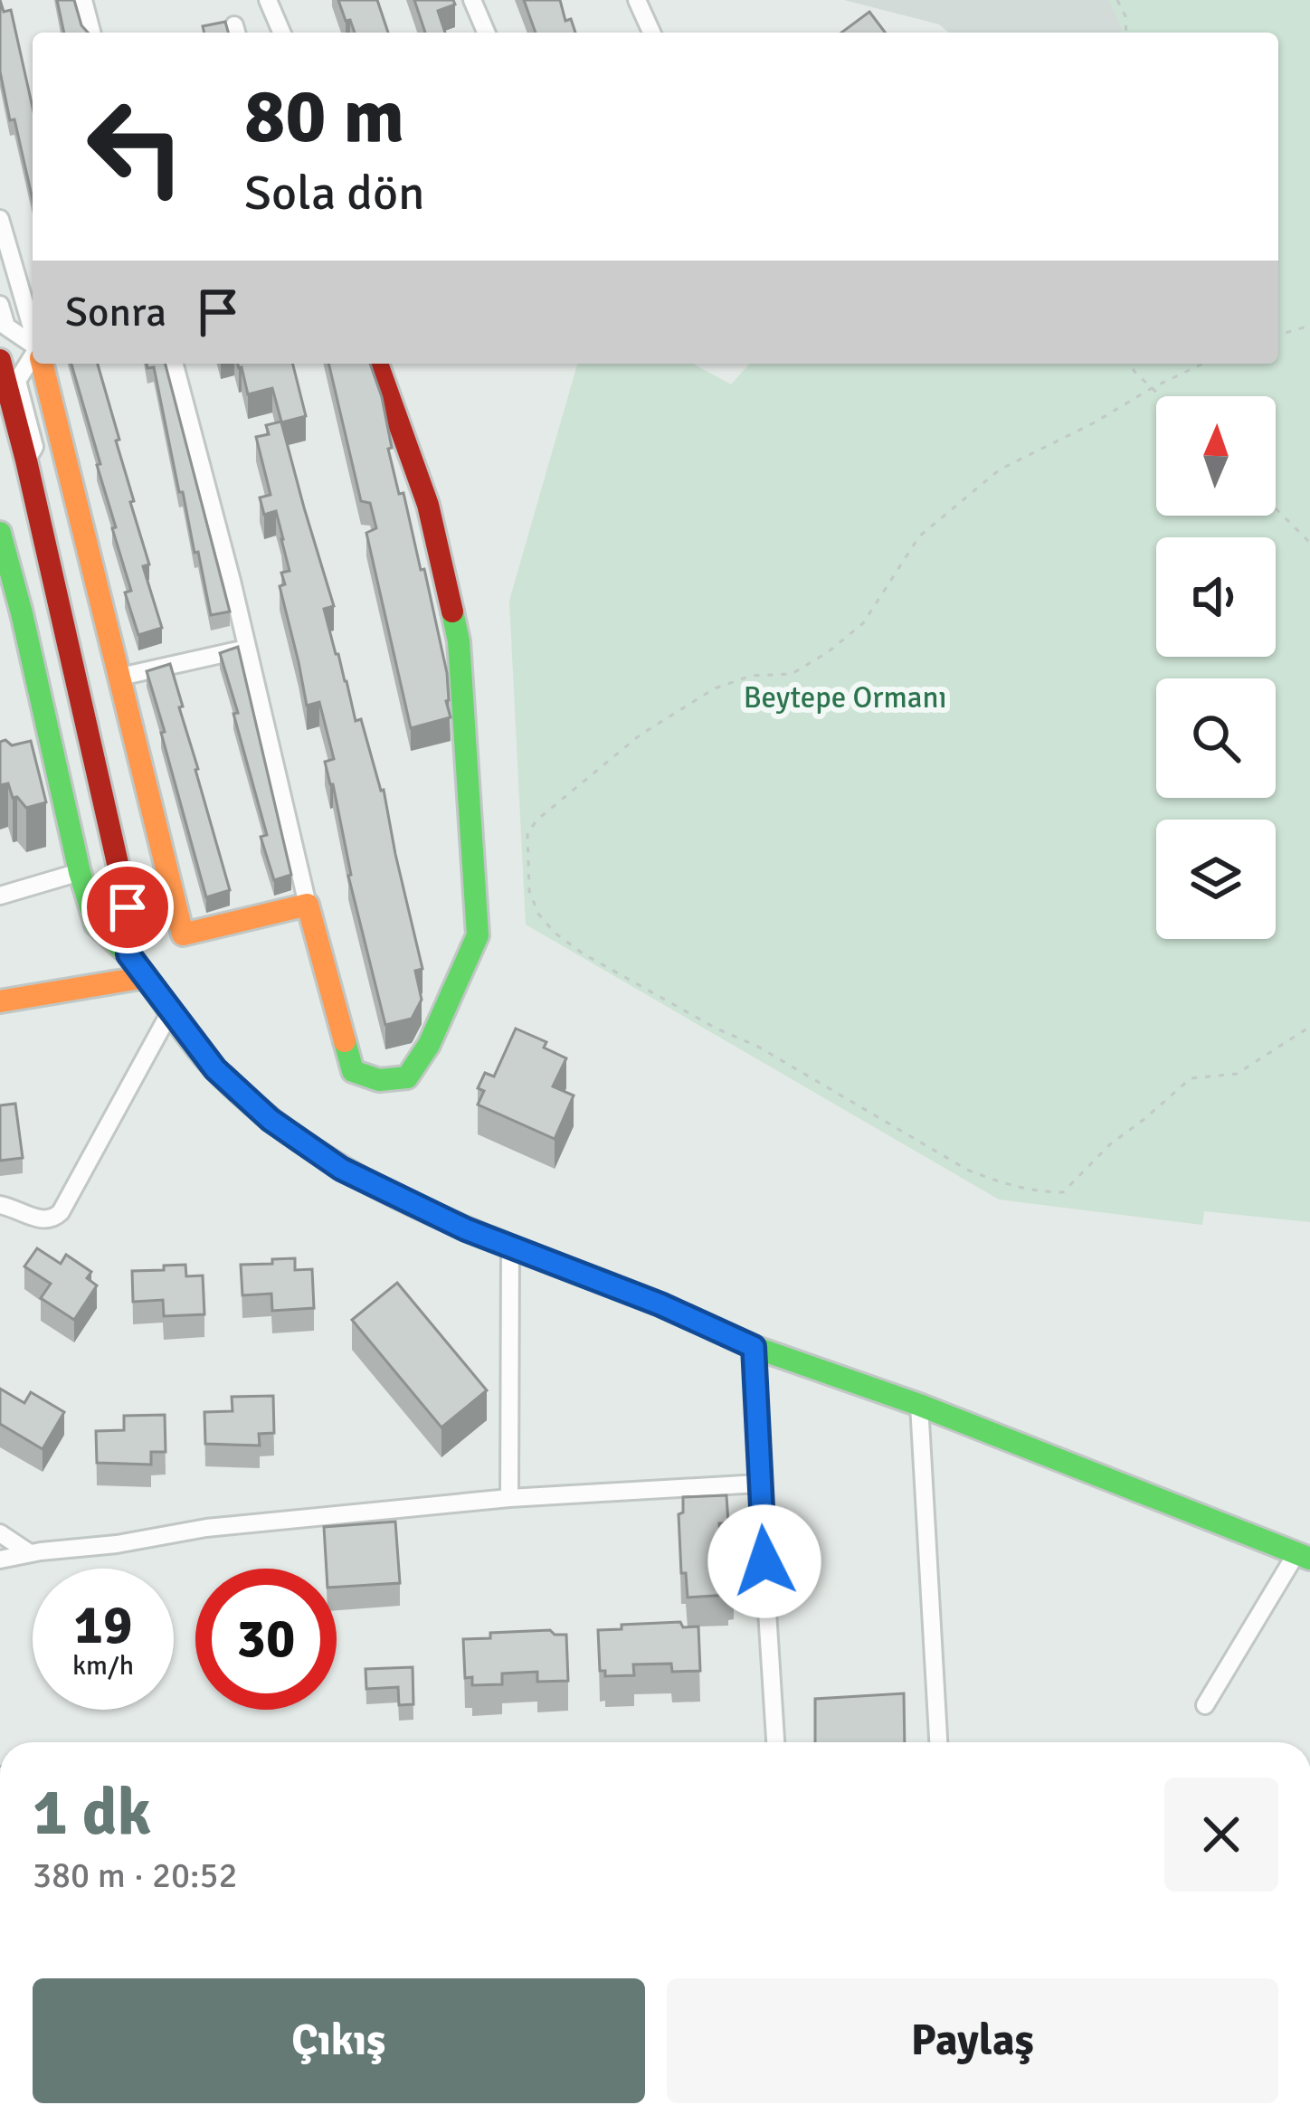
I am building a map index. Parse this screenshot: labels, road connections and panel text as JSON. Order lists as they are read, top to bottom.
{
  "parks": ["Beytepe Ormanı"],
  "north": "top",
  "page": {
    "turn": ["80 m", "Sola dön"],
    "then": "Sonra",
    "speed": "19 km/h",
    "limit": "30",
    "heading": ["1 dk", "380 m · 20:52"],
    "buttons": ["Çıkış", "Paylaş"]
  }
}
